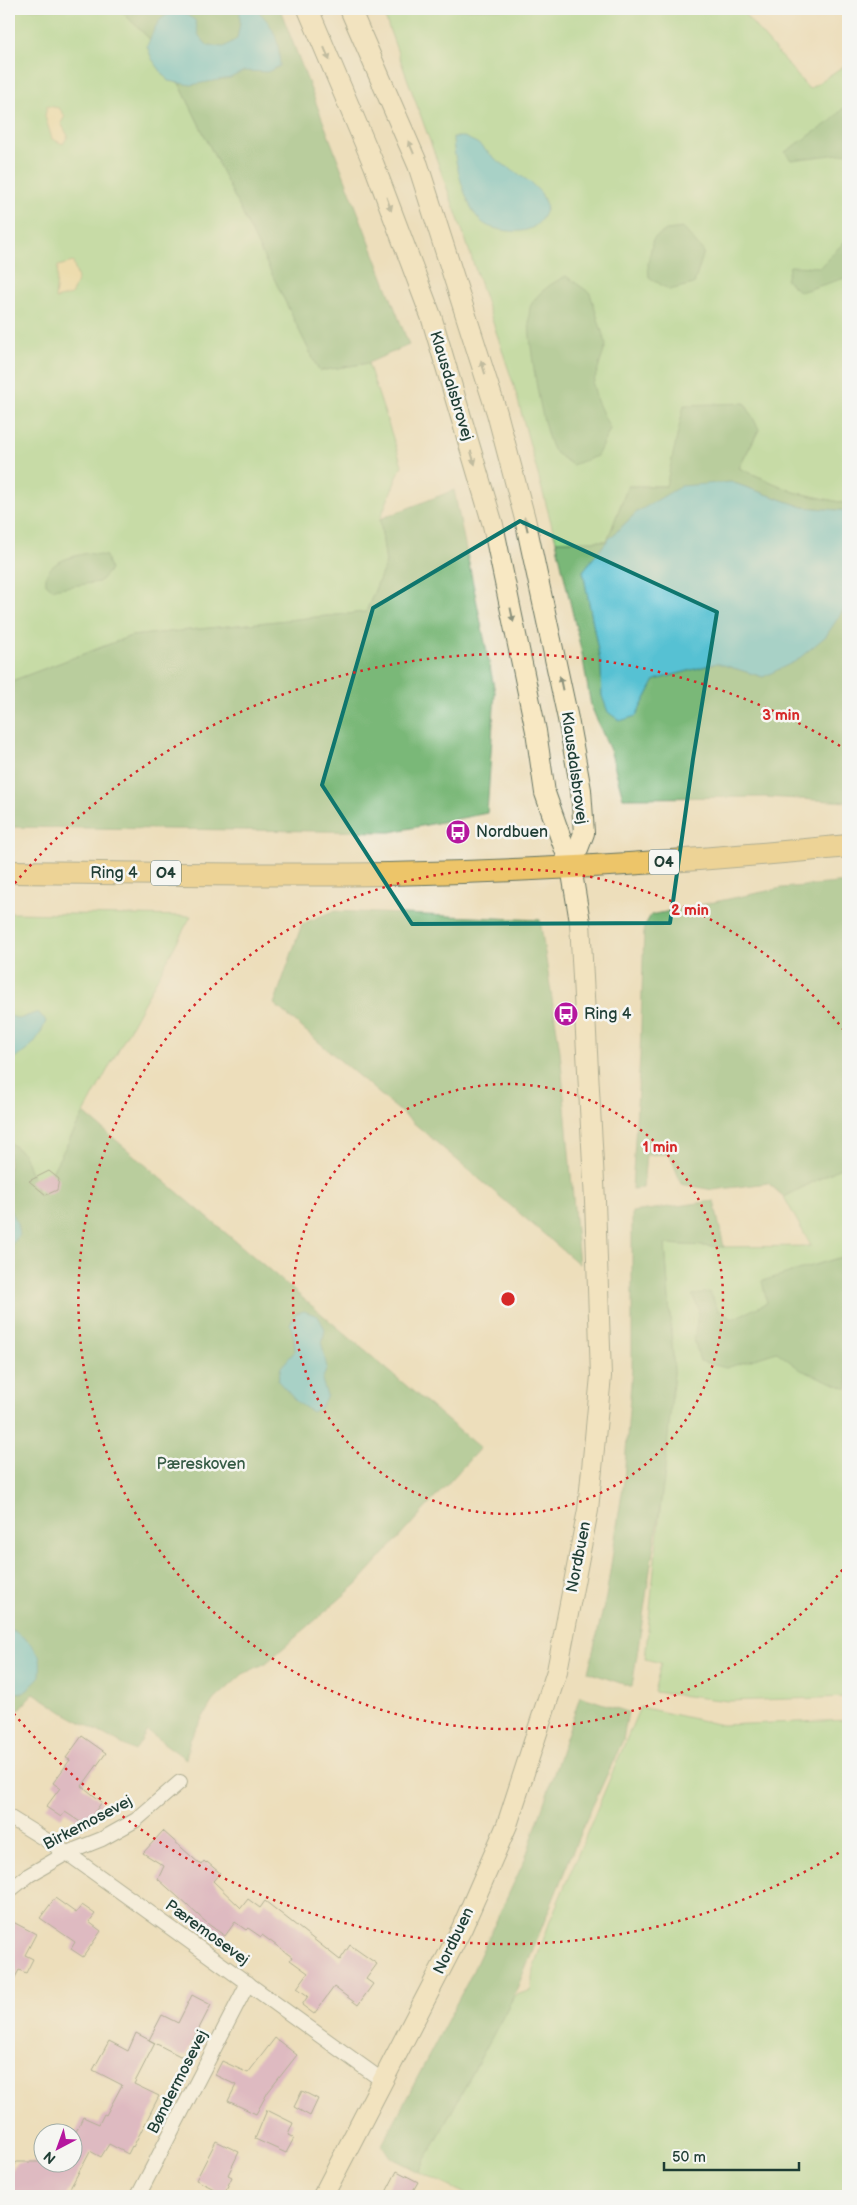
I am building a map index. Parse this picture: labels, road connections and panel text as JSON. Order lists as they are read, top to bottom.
{
  "streets": {
    "main road": ["O4", "Ring 4"],
    "street": [
      "Klausdalsbrovej",
      "Nordbuen",
      "Birkemosevej",
      "Pæremosevej",
      "Bøndermosevej"
    ]
  },
  "crossings": [
    ["Klausdalsbrovej", "Ring 4"],
    ["Klausdalsbrovej", "Nordbuen"],
    ["Ring 4", "Nordbuen"],
    ["Nordbuen", "Pæremosevej"],
    ["Birkemosevej", "Pæremosevej"],
    ["Pæremosevej", "Bøndermosevej"]
  ],
  "parks": ["Pæreskoven"],
  "places": {
    "bus stop": ["Nordbuen", "Ring 4"]
  },
  "scale_bar": "50 m",
  "north": "bottom left",
  "rings": ["3 min", "2 min", "1 min"]
}
